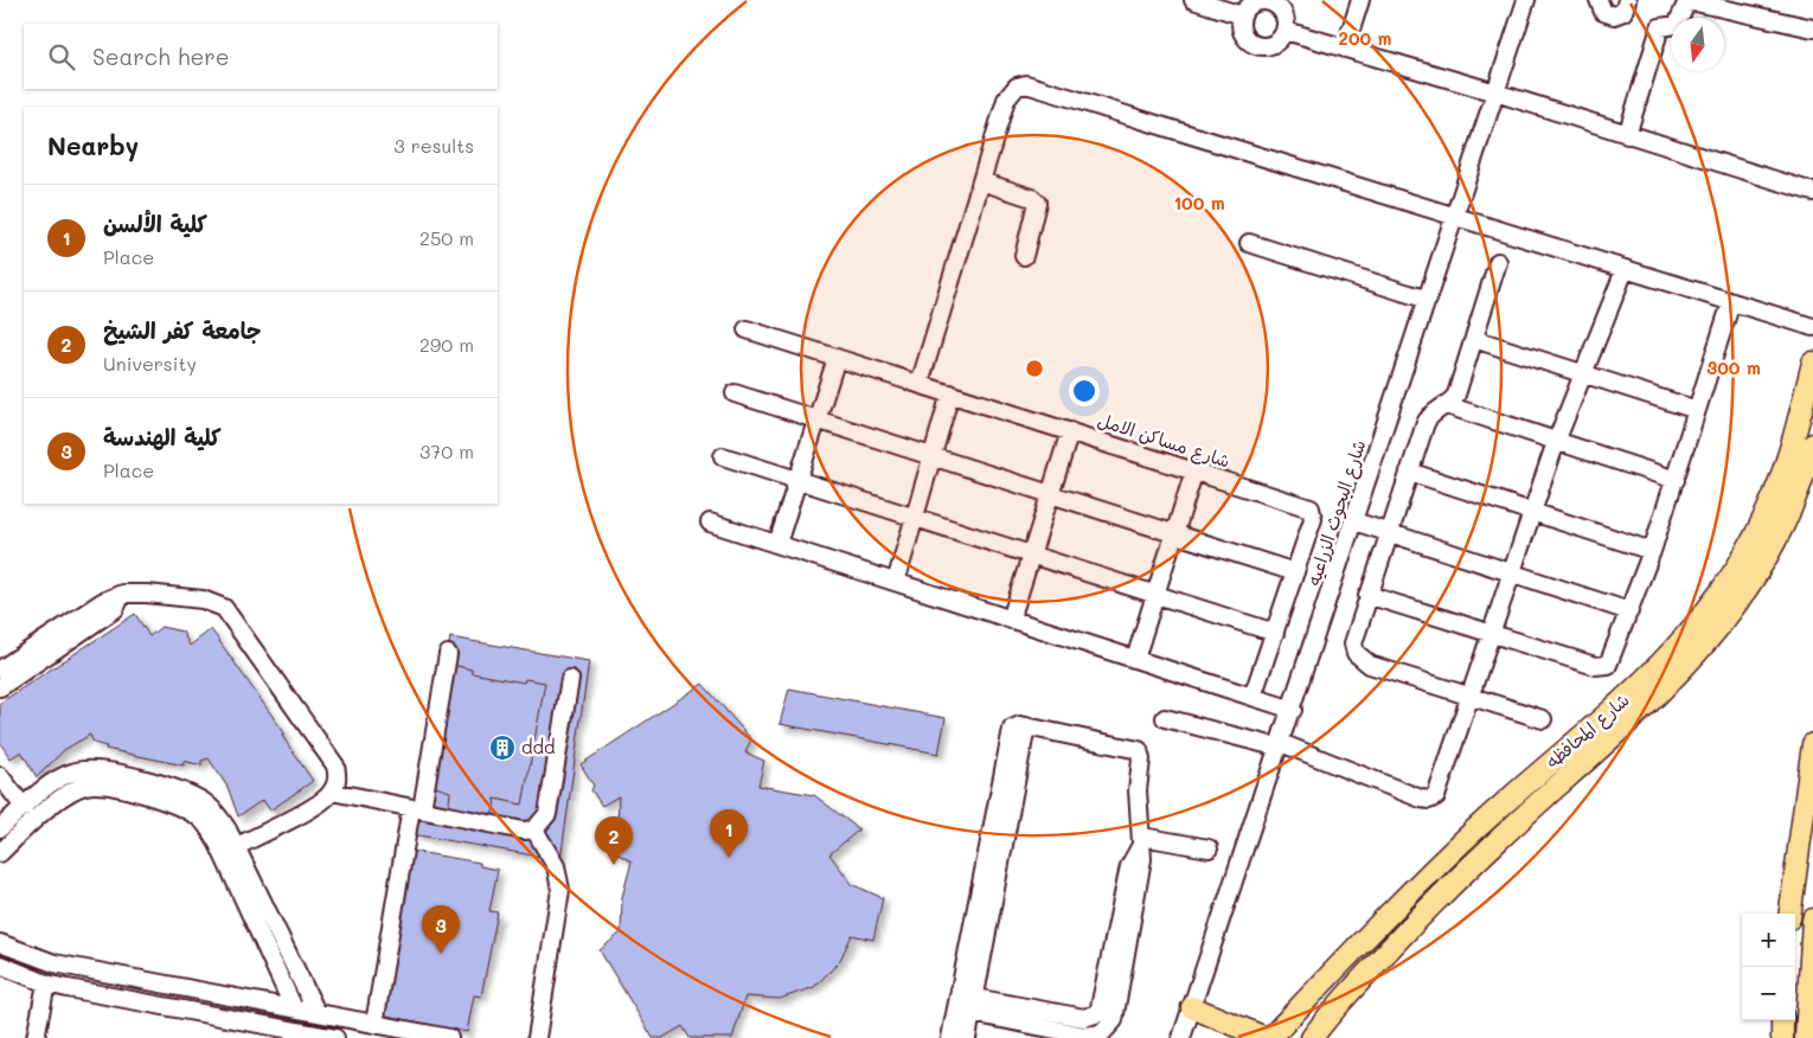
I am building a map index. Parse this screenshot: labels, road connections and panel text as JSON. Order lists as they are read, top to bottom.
{
  "streets": {
    "main road": ["شارع المحافظه"],
    "street": ["شارع مساكن الامل", "شارع البحوث الزراعيه"]
  },
  "places": {
    "building": ["ddd"]
  },
  "north": "bottom",
  "page": {
    "search": "Search here",
    "heading": ["Nearby", "3 results"],
    "list": [
      {
        "mark": "1",
        "name": "كلية الألسن",
        "note": "Place",
        "value": "250 m"
      },
      {
        "mark": "2",
        "name": "جامعة كفر الشيخ",
        "note": "University",
        "value": "290 m"
      },
      {
        "mark": "3",
        "name": "كلية الهندسة",
        "note": "Place",
        "value": "370 m"
      }
    ],
    "pins": ["1", "2", "3"],
    "map_buttons": ["+", "−"]
  },
  "rings": ["200 m", "100 m", "300 m"]
}
